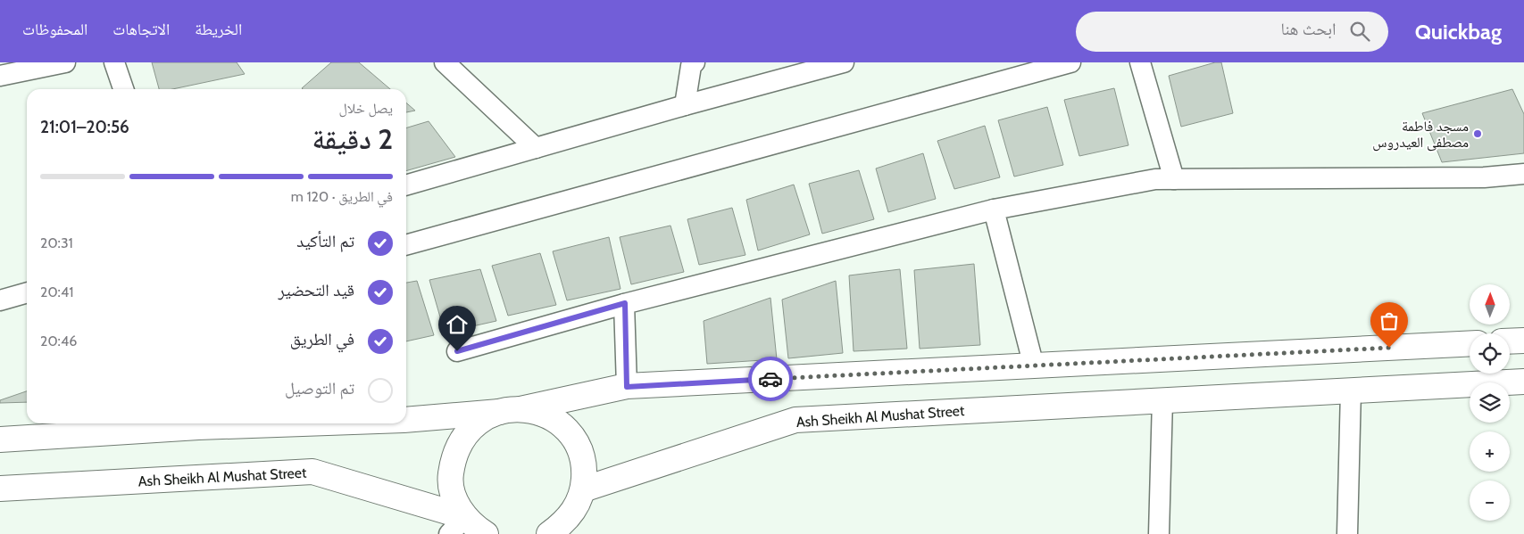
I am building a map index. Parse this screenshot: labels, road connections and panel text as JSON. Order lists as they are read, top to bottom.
{
  "streets": {
    "street": ["Ash Sheikh Al Mushat Street"]
  },
  "places": ["مسجد فاطمة مصطفى العيدروس"],
  "north": "top",
  "page": {
    "header": "Quickbag",
    "search": "ابحث هنا",
    "nav": ["الخريطة", "الاتجاهات", "المحفوظات"],
    "heading": ["2 دقيقة", "يصل خلال", "20:56–21:01"],
    "bar": "في الطريق · 120 m",
    "list": [
      ["تم التأكيد", "20:31"],
      ["قيد التحضير", "20:41"],
      ["في الطريق", "20:46"],
      "تم التوصيل"
    ],
    "map_buttons": ["+", "−"]
  }
}
